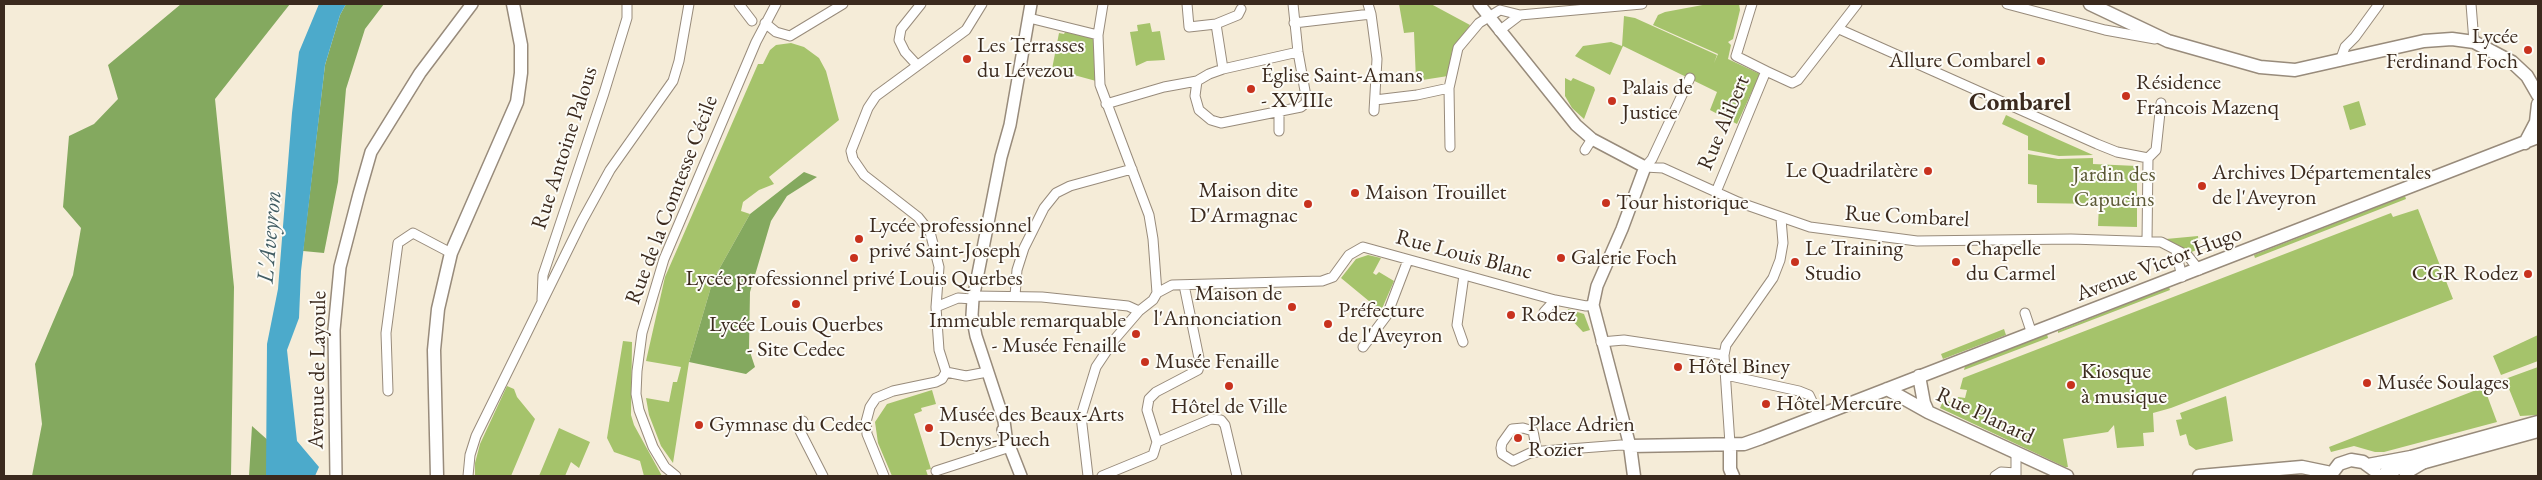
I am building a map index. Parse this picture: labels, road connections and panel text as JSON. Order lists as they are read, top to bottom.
{
  "streets": {
    "main road": ["Avenue Victor Hugo", "Rue Planard"],
    "street": [
      "Rue Alibert",
      "Rue Antoine Palous",
      "Rue de la Comtesse Cécile",
      "Rue Combarel",
      "Rue Louis Blanc",
      "Avenue de Layoule"
    ]
  },
  "crossings": [
    ["Rue Alibert", "Rue Combarel"],
    ["Rue Combarel", "Avenue Victor Hugo"],
    ["Avenue Victor Hugo", "Rue Planard"]
  ],
  "districts": ["Combarel"],
  "water": ["L'Aveyron"],
  "parks": ["Jardin des Capucins"],
  "places": [
    "Lycée Ferdinand Foch",
    "Les Terrasses du Lévezou",
    "Allure Combarel",
    "Église Saint-Amans - XVIIIe",
    "Résidence Francois Mazenq",
    "Palais de Justice",
    "Le Quadrilatère",
    "Archives Départementales de l'Aveyron",
    "Maison Trouillet",
    "Tour historique",
    "Maison dite D'Armagnac",
    "Lycée professionnel privé Saint-Joseph",
    "Lycée professionnel privé Louis Querbes",
    "Galerie Foch",
    "Le Training Studio",
    "Chapelle du Carmel",
    "CGR Rodez",
    "Lycée Louis Querbes - Site Cedec",
    "Maison de l'Annonciation",
    "Rodez",
    "Préfecture de l'Aveyron",
    "Immeuble remarquable - Musée Fenaille",
    "Musée Fenaille",
    "Hôtel Biney",
    "Musée Soulages",
    "Kiosque à musique",
    "Hôtel de Ville",
    "Hôtel Mercure",
    "Gymnase du Cedec",
    "Musée des Beaux-Arts Denys-Puech",
    "Place Adrien Rozier"
  ]
}
